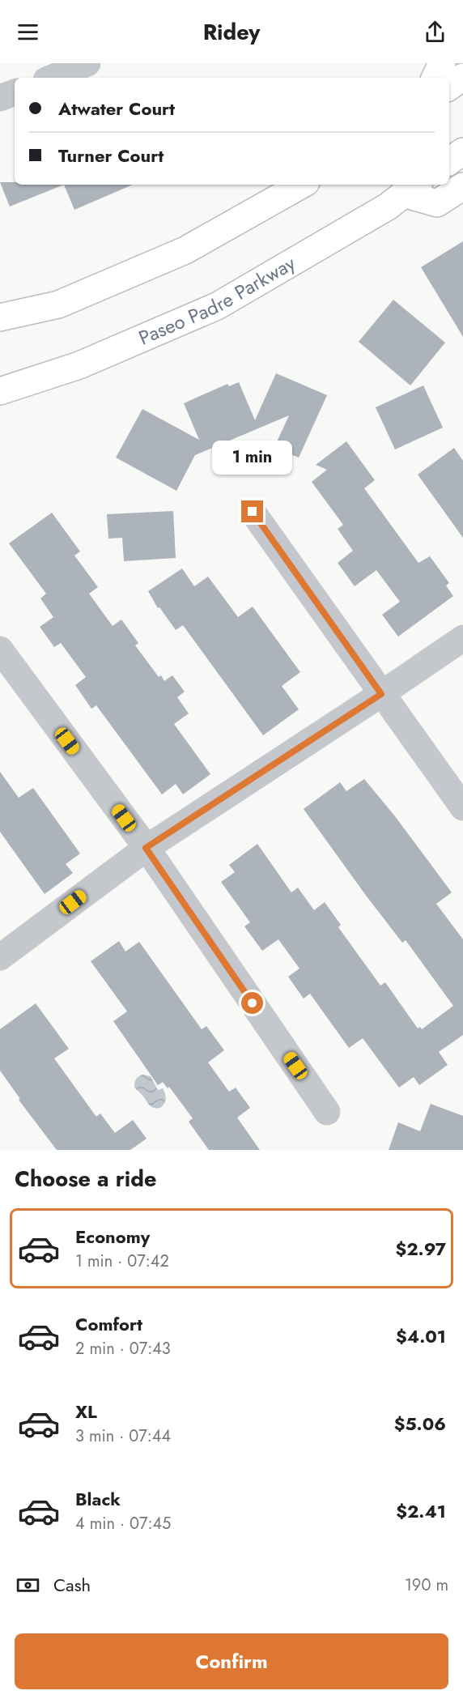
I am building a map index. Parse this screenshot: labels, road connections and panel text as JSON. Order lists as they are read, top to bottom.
{
  "streets": {
    "main road": ["Paseo Padre Parkway"]
  },
  "page": {
    "header": "Ridey",
    "banner": ["Atwater Court", "Turner Court"],
    "bubble": "1 min",
    "heading": "Choose a ride",
    "list": [
      {
        "name": "Economy",
        "note": "1 min · 07:42",
        "value": "$2.97"
      },
      {
        "name": "Comfort",
        "note": "2 min · 07:43",
        "value": "$4.01"
      },
      {
        "name": "XL",
        "note": "3 min · 07:44",
        "value": "$5.06"
      },
      {
        "name": "Black",
        "note": "4 min · 07:45",
        "value": "$2.41"
      }
    ],
    "pay": ["Cash", "190 m"],
    "buttons": "Confirm"
  }
}
